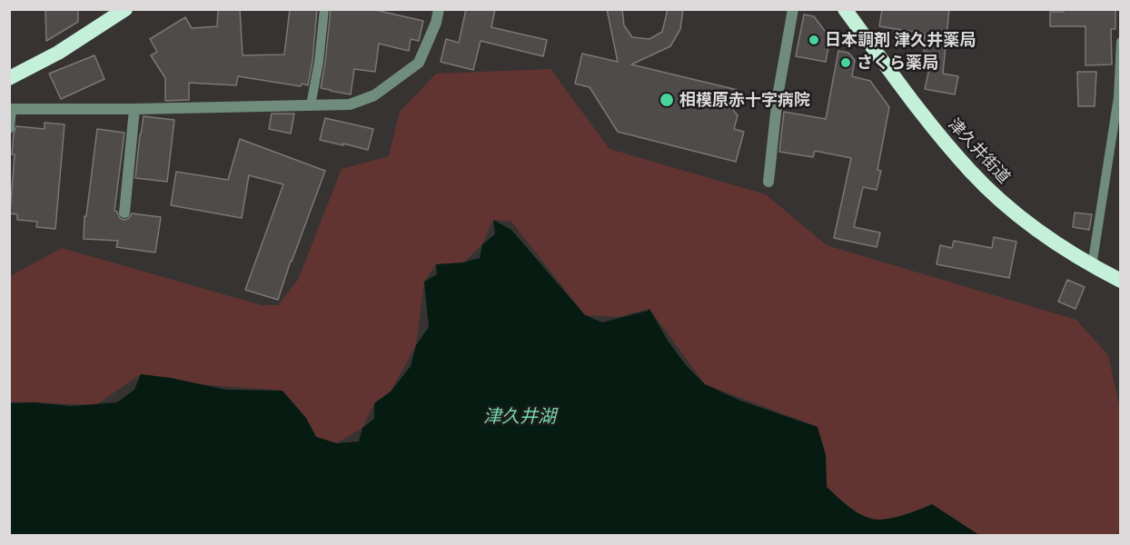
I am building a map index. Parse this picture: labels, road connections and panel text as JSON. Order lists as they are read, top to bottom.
{
  "streets": {
    "highway": ["津久井街道"]
  },
  "water": ["津久井湖"],
  "places": ["日本調剤 津久井薬局", "さくら薬局", "相模原赤十字病院"]
}
